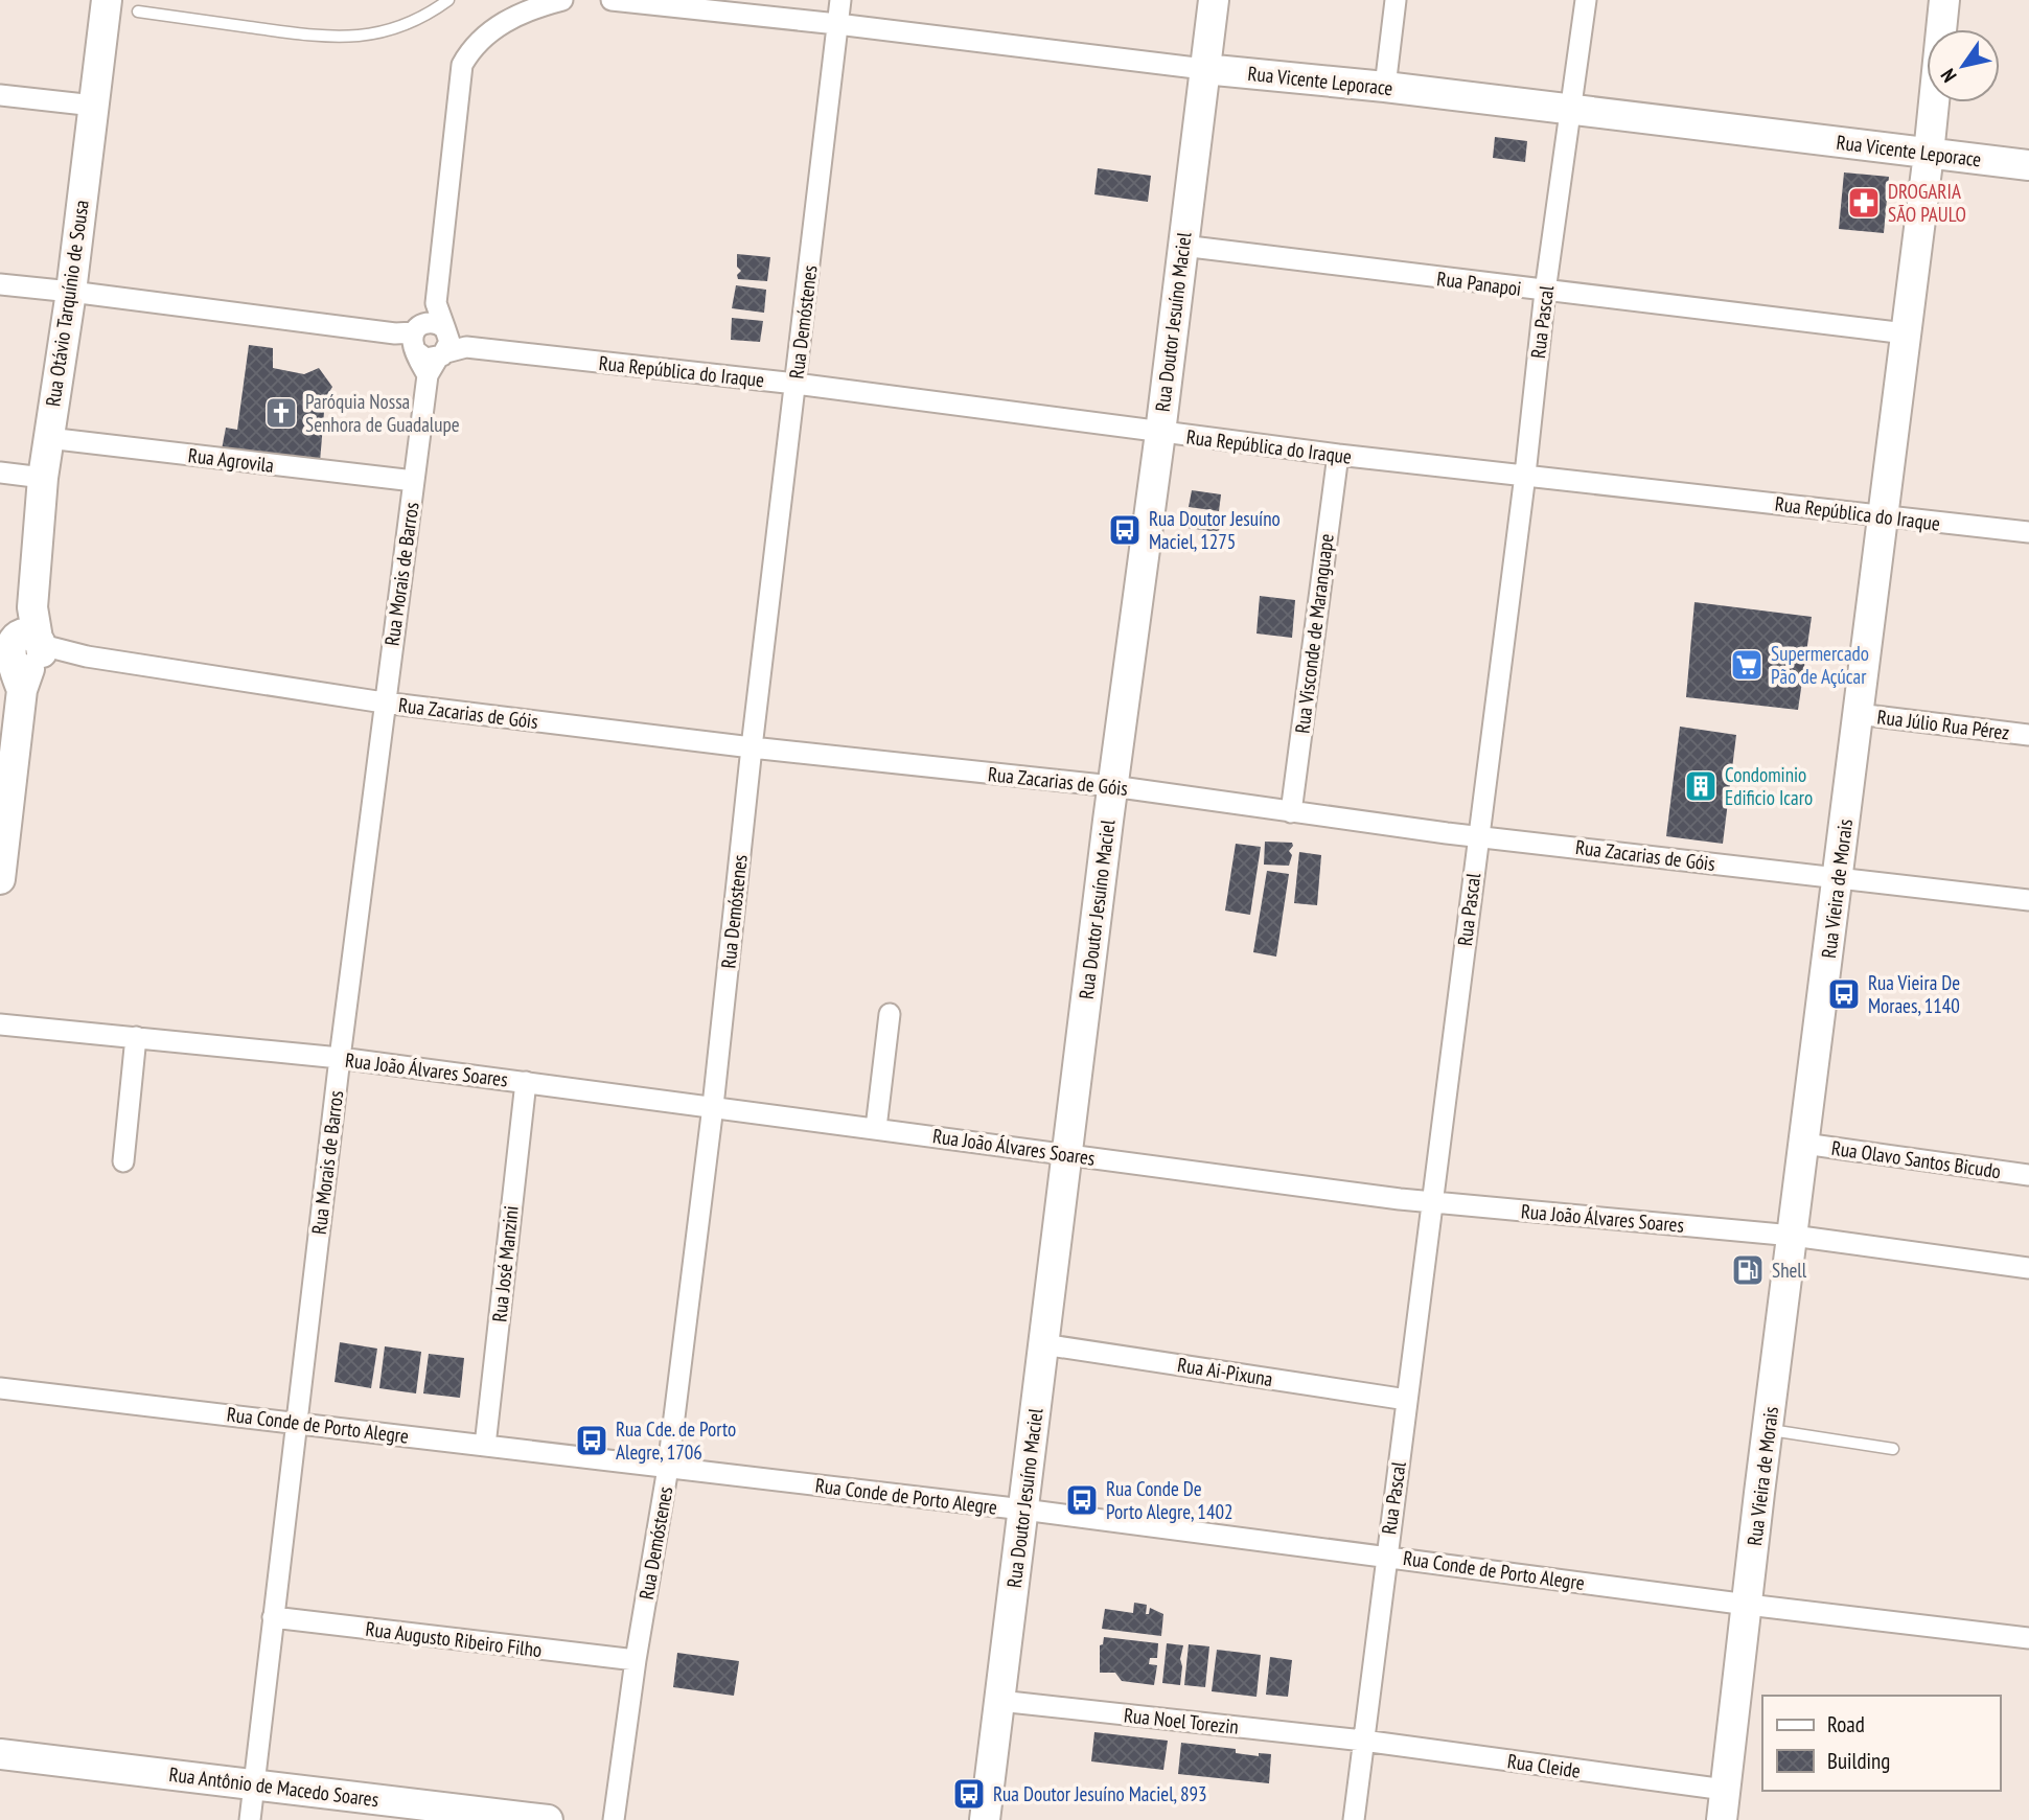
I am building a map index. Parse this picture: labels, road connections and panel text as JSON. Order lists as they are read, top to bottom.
{
  "streets": {
    "street": [
      "Rua Vicente Leporace",
      "Rua Panapoi",
      "Rua Otávio Tarquínio de Sousa",
      "Rua Demóstenes",
      "Rua Doutor Jesuíno Maciel",
      "Rua Pascal",
      "Rua República do Iraque",
      "Rua Agrovila",
      "Rua Morais de Barros",
      "Rua Visconde de Maranguape",
      "Rua Zacarias de Góis",
      "Rua Júlio Rua Pérez",
      "Rua Vieira de Morais",
      "Rua João Álvares Soares",
      "Rua Olavo Santos Bicudo",
      "Rua José Manzini",
      "Rua Ai-Pixuna",
      "Rua Conde de Porto Alegre",
      "Rua Augusto Ribeiro Filho",
      "Rua Noel Torezin",
      "Rua Cleide",
      "Rua Antônio de Macedo Soares"
    ]
  },
  "crossings": [
    ["Rua Vicente Leporace", "Rua Demóstenes"],
    ["Rua Vicente Leporace", "Rua Doutor Jesuíno Maciel"],
    ["Rua Vicente Leporace", "Rua Pascal"],
    ["Rua Vicente Leporace", "Rua Vieira de Morais"],
    ["Rua Panapoi", "Rua Doutor Jesuíno Maciel"],
    ["Rua Panapoi", "Rua Pascal"],
    ["Rua Panapoi", "Rua Vieira de Morais"],
    ["Rua Otávio Tarquínio de Sousa", "Rua Agrovila"],
    ["Rua Otávio Tarquínio de Sousa", "Rua Zacarias de Góis"],
    ["Rua Demóstenes", "Rua República do Iraque"],
    ["Rua Demóstenes", "Rua Zacarias de Góis"],
    ["Rua Demóstenes", "Rua João Álvares Soares"],
    ["Rua Demóstenes", "Rua Conde de Porto Alegre"],
    ["Rua Demóstenes", "Rua Augusto Ribeiro Filho"],
    ["Rua Doutor Jesuíno Maciel", "Rua República do Iraque"],
    ["Rua Doutor Jesuíno Maciel", "Rua Zacarias de Góis"],
    ["Rua Doutor Jesuíno Maciel", "Rua João Álvares Soares"],
    ["Rua Doutor Jesuíno Maciel", "Rua Ai-Pixuna"],
    ["Rua Doutor Jesuíno Maciel", "Rua Conde de Porto Alegre"],
    ["Rua Doutor Jesuíno Maciel", "Rua Noel Torezin"],
    ["Rua Pascal", "Rua República do Iraque"],
    ["Rua Pascal", "Rua Zacarias de Góis"],
    ["Rua Pascal", "Rua João Álvares Soares"],
    ["Rua Pascal", "Rua Ai-Pixuna"],
    ["Rua Pascal", "Rua Conde de Porto Alegre"],
    ["Rua Pascal", "Rua Noel Torezin"],
    ["Rua Pascal", "Rua Cleide"],
    ["Rua República do Iraque", "Rua Morais de Barros"],
    ["Rua República do Iraque", "Rua Visconde de Maranguape"],
    ["Rua República do Iraque", "Rua Vieira de Morais"],
    ["Rua Agrovila", "Rua Morais de Barros"],
    ["Rua Morais de Barros", "Rua Zacarias de Góis"],
    ["Rua Morais de Barros", "Rua João Álvares Soares"],
    ["Rua Morais de Barros", "Rua Conde de Porto Alegre"],
    ["Rua Morais de Barros", "Rua Augusto Ribeiro Filho"],
    ["Rua Morais de Barros", "Rua Antônio de Macedo Soares"],
    ["Rua Visconde de Maranguape", "Rua Zacarias de Góis"],
    ["Rua Zacarias de Góis", "Rua Vieira de Morais"],
    ["Rua Júlio Rua Pérez", "Rua Vieira de Morais"],
    ["Rua Vieira de Morais", "Rua João Álvares Soares"],
    ["Rua Vieira de Morais", "Rua Olavo Santos Bicudo"],
    ["Rua Vieira de Morais", "Rua Conde de Porto Alegre"],
    ["Rua Vieira de Morais", "Rua Cleide"],
    ["Rua João Álvares Soares", "Rua José Manzini"],
    ["Rua José Manzini", "Rua Conde de Porto Alegre"],
    ["Rua Noel Torezin", "Rua Cleide"]
  ],
  "places": {
    "pharmacy": ["DROGARIA SÃO PAULO"],
    "church": ["Paróquia Nossa Senhora de Guadalupe"],
    "bus stop": [
      "Rua Doutor Jesuíno Maciel, 1275",
      "Rua Vieira De Moraes, 1140",
      "Rua Cde. de Porto Alegre, 1706",
      "Rua Conde De Porto Alegre, 1402",
      "Rua Doutor Jesuíno Maciel, 893"
    ],
    "supermarket": ["Supermercado Pão de Açúcar"],
    "building": ["Condominio Edificio Icaro"],
    "fuel station": ["Shell"]
  },
  "legend": ["Road", "Building"],
  "north": "bottom left"
}
